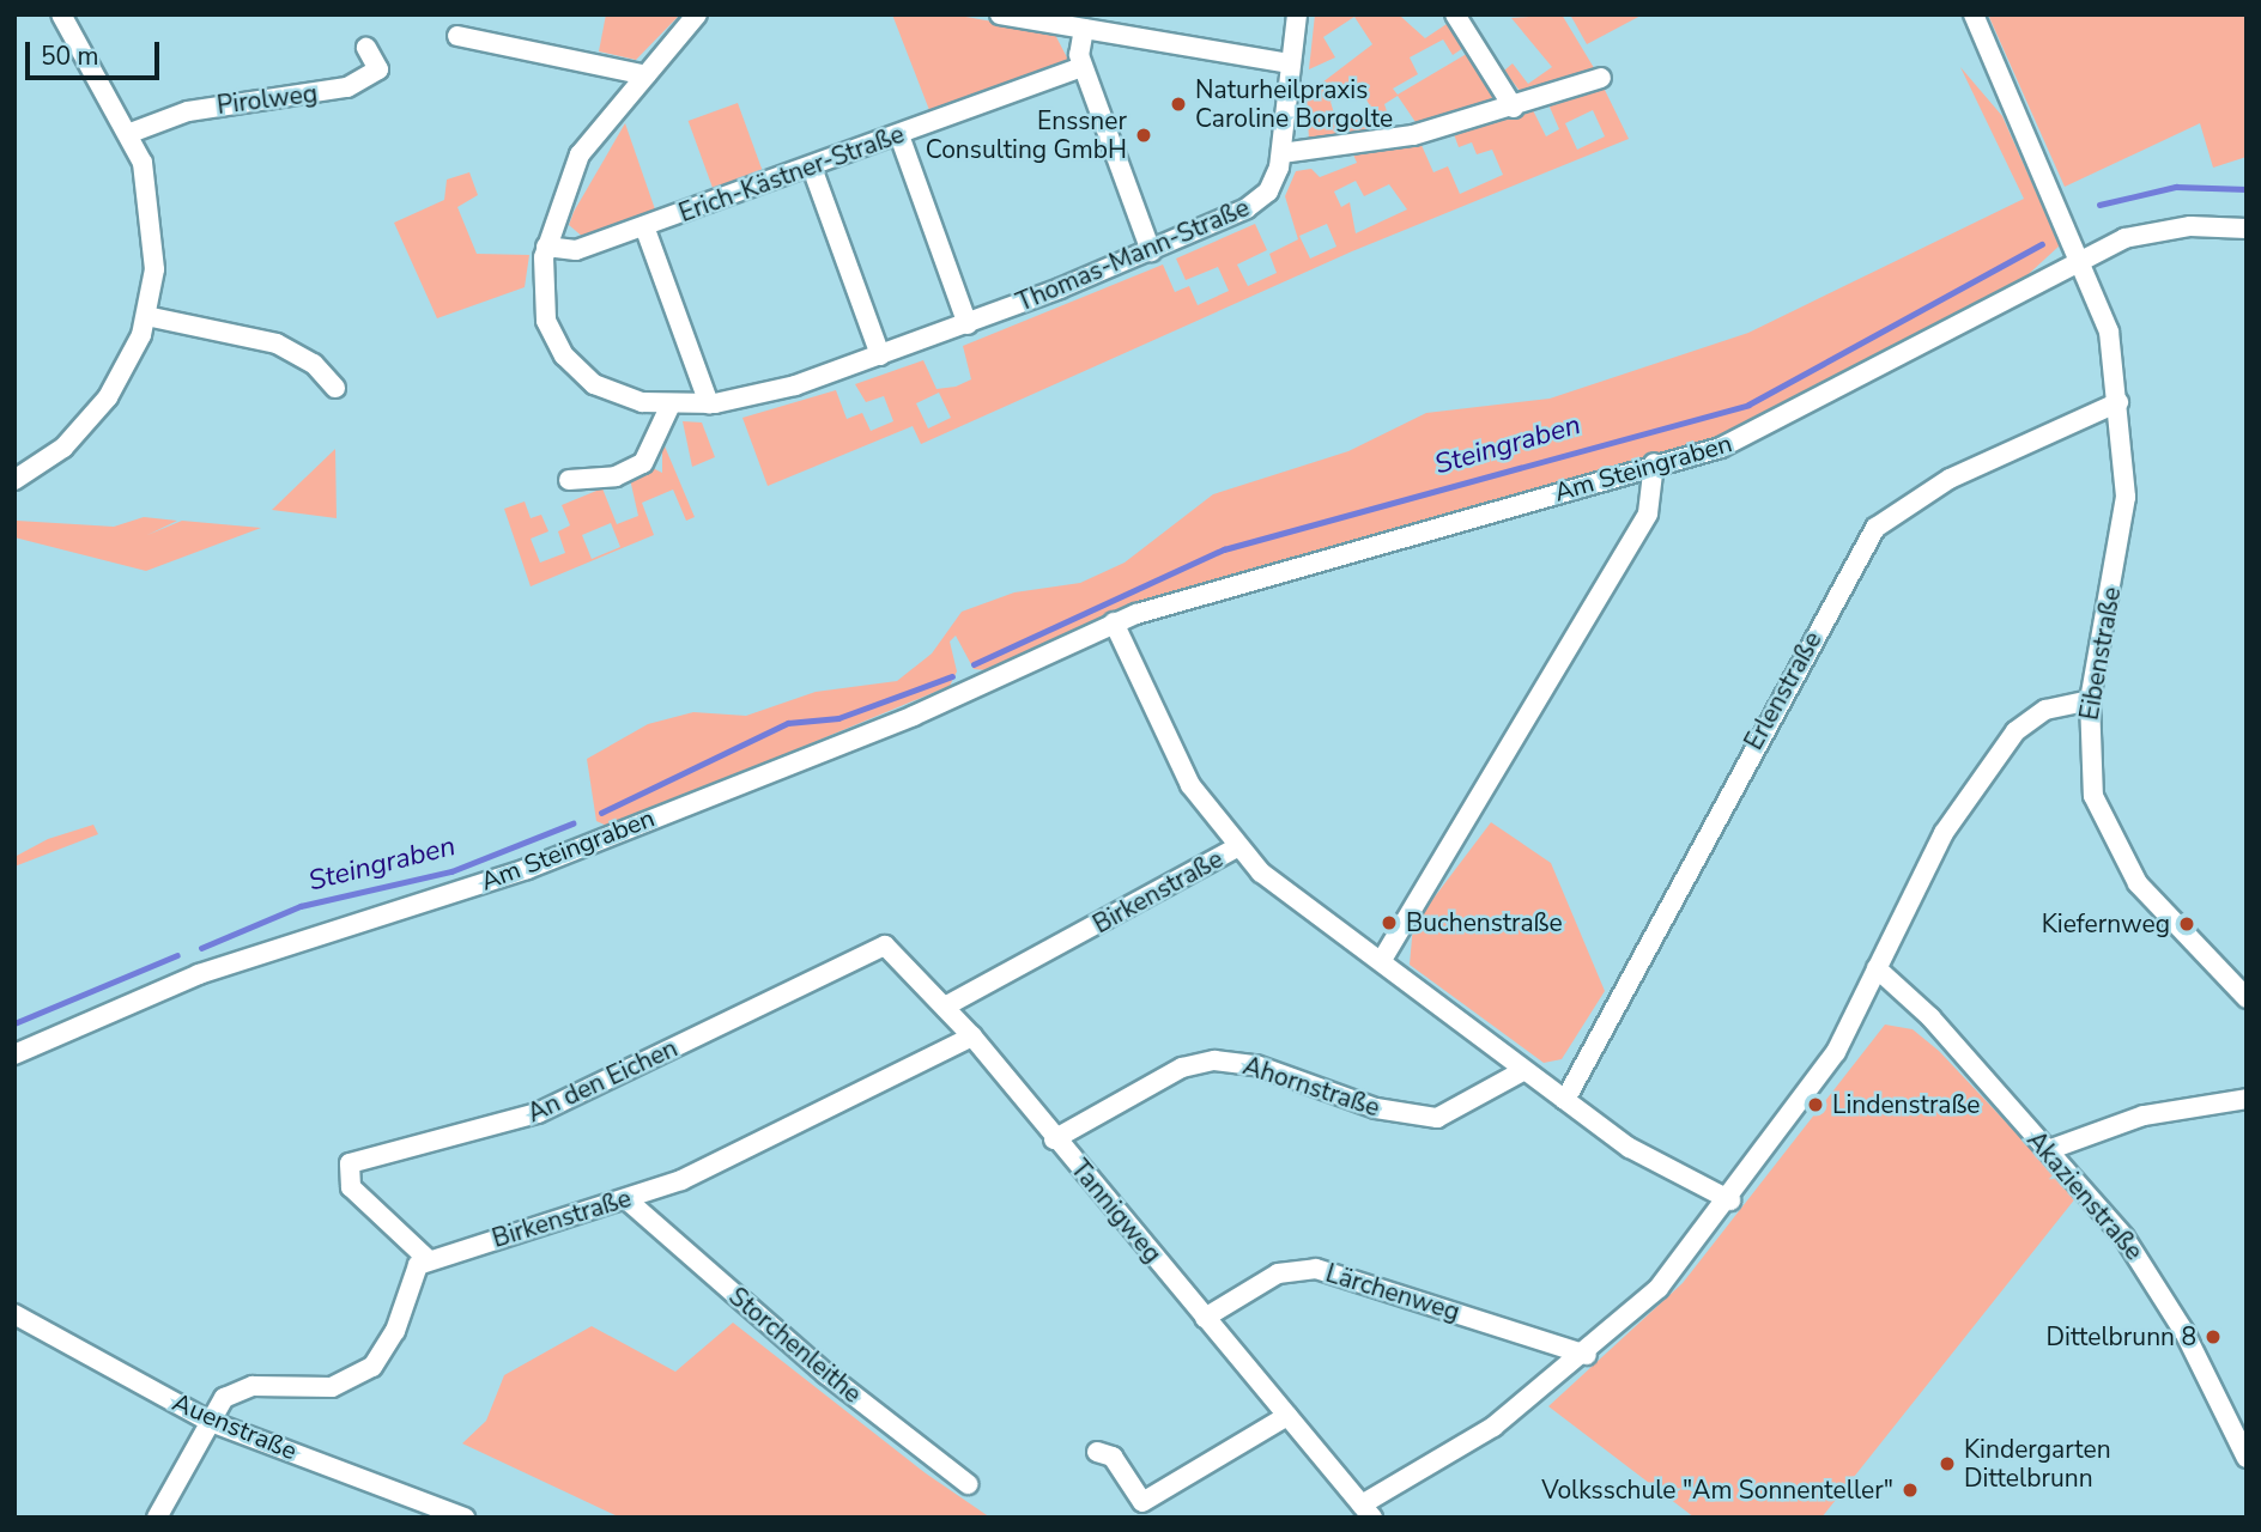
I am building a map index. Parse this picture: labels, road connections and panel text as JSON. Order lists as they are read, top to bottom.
{
  "streets": {
    "street": [
      "Pirolweg",
      "Erich-Kästner-Straße",
      "Thomas-Mann-Straße",
      "Am Steingraben",
      "Eibenstraße",
      "Erlenstraße",
      "Birkenstraße",
      "An den Eichen",
      "Ahornstraße",
      "Akazienstraße",
      "Tannigweg",
      "Lärchenweg",
      "Storchenleithe",
      "Auenstraße"
    ]
  },
  "crossings": [
    ["Erich-Kästner-Straße", "Thomas-Mann-Straße"],
    ["Am Steingraben", "Eibenstraße"],
    ["Eibenstraße", "Erlenstraße"],
    ["Birkenstraße", "An den Eichen"],
    ["Birkenstraße", "Tannigweg"],
    ["Birkenstraße", "Storchenleithe"],
    ["An den Eichen", "Tannigweg"],
    ["Ahornstraße", "Tannigweg"],
    ["Tannigweg", "Lärchenweg"]
  ],
  "water": ["Steingraben"],
  "places": [
    "Naturheilpraxis Caroline Borgolte",
    "Enssner Consulting GmbH",
    "Buchenstraße",
    "Kiefernweg",
    "Lindenstraße",
    "Dittelbrunn 8",
    "Kindergarten Dittelbrunn",
    "Volksschule \"Am Sonnenteller\""
  ],
  "scale_bar": "50 m"
}
